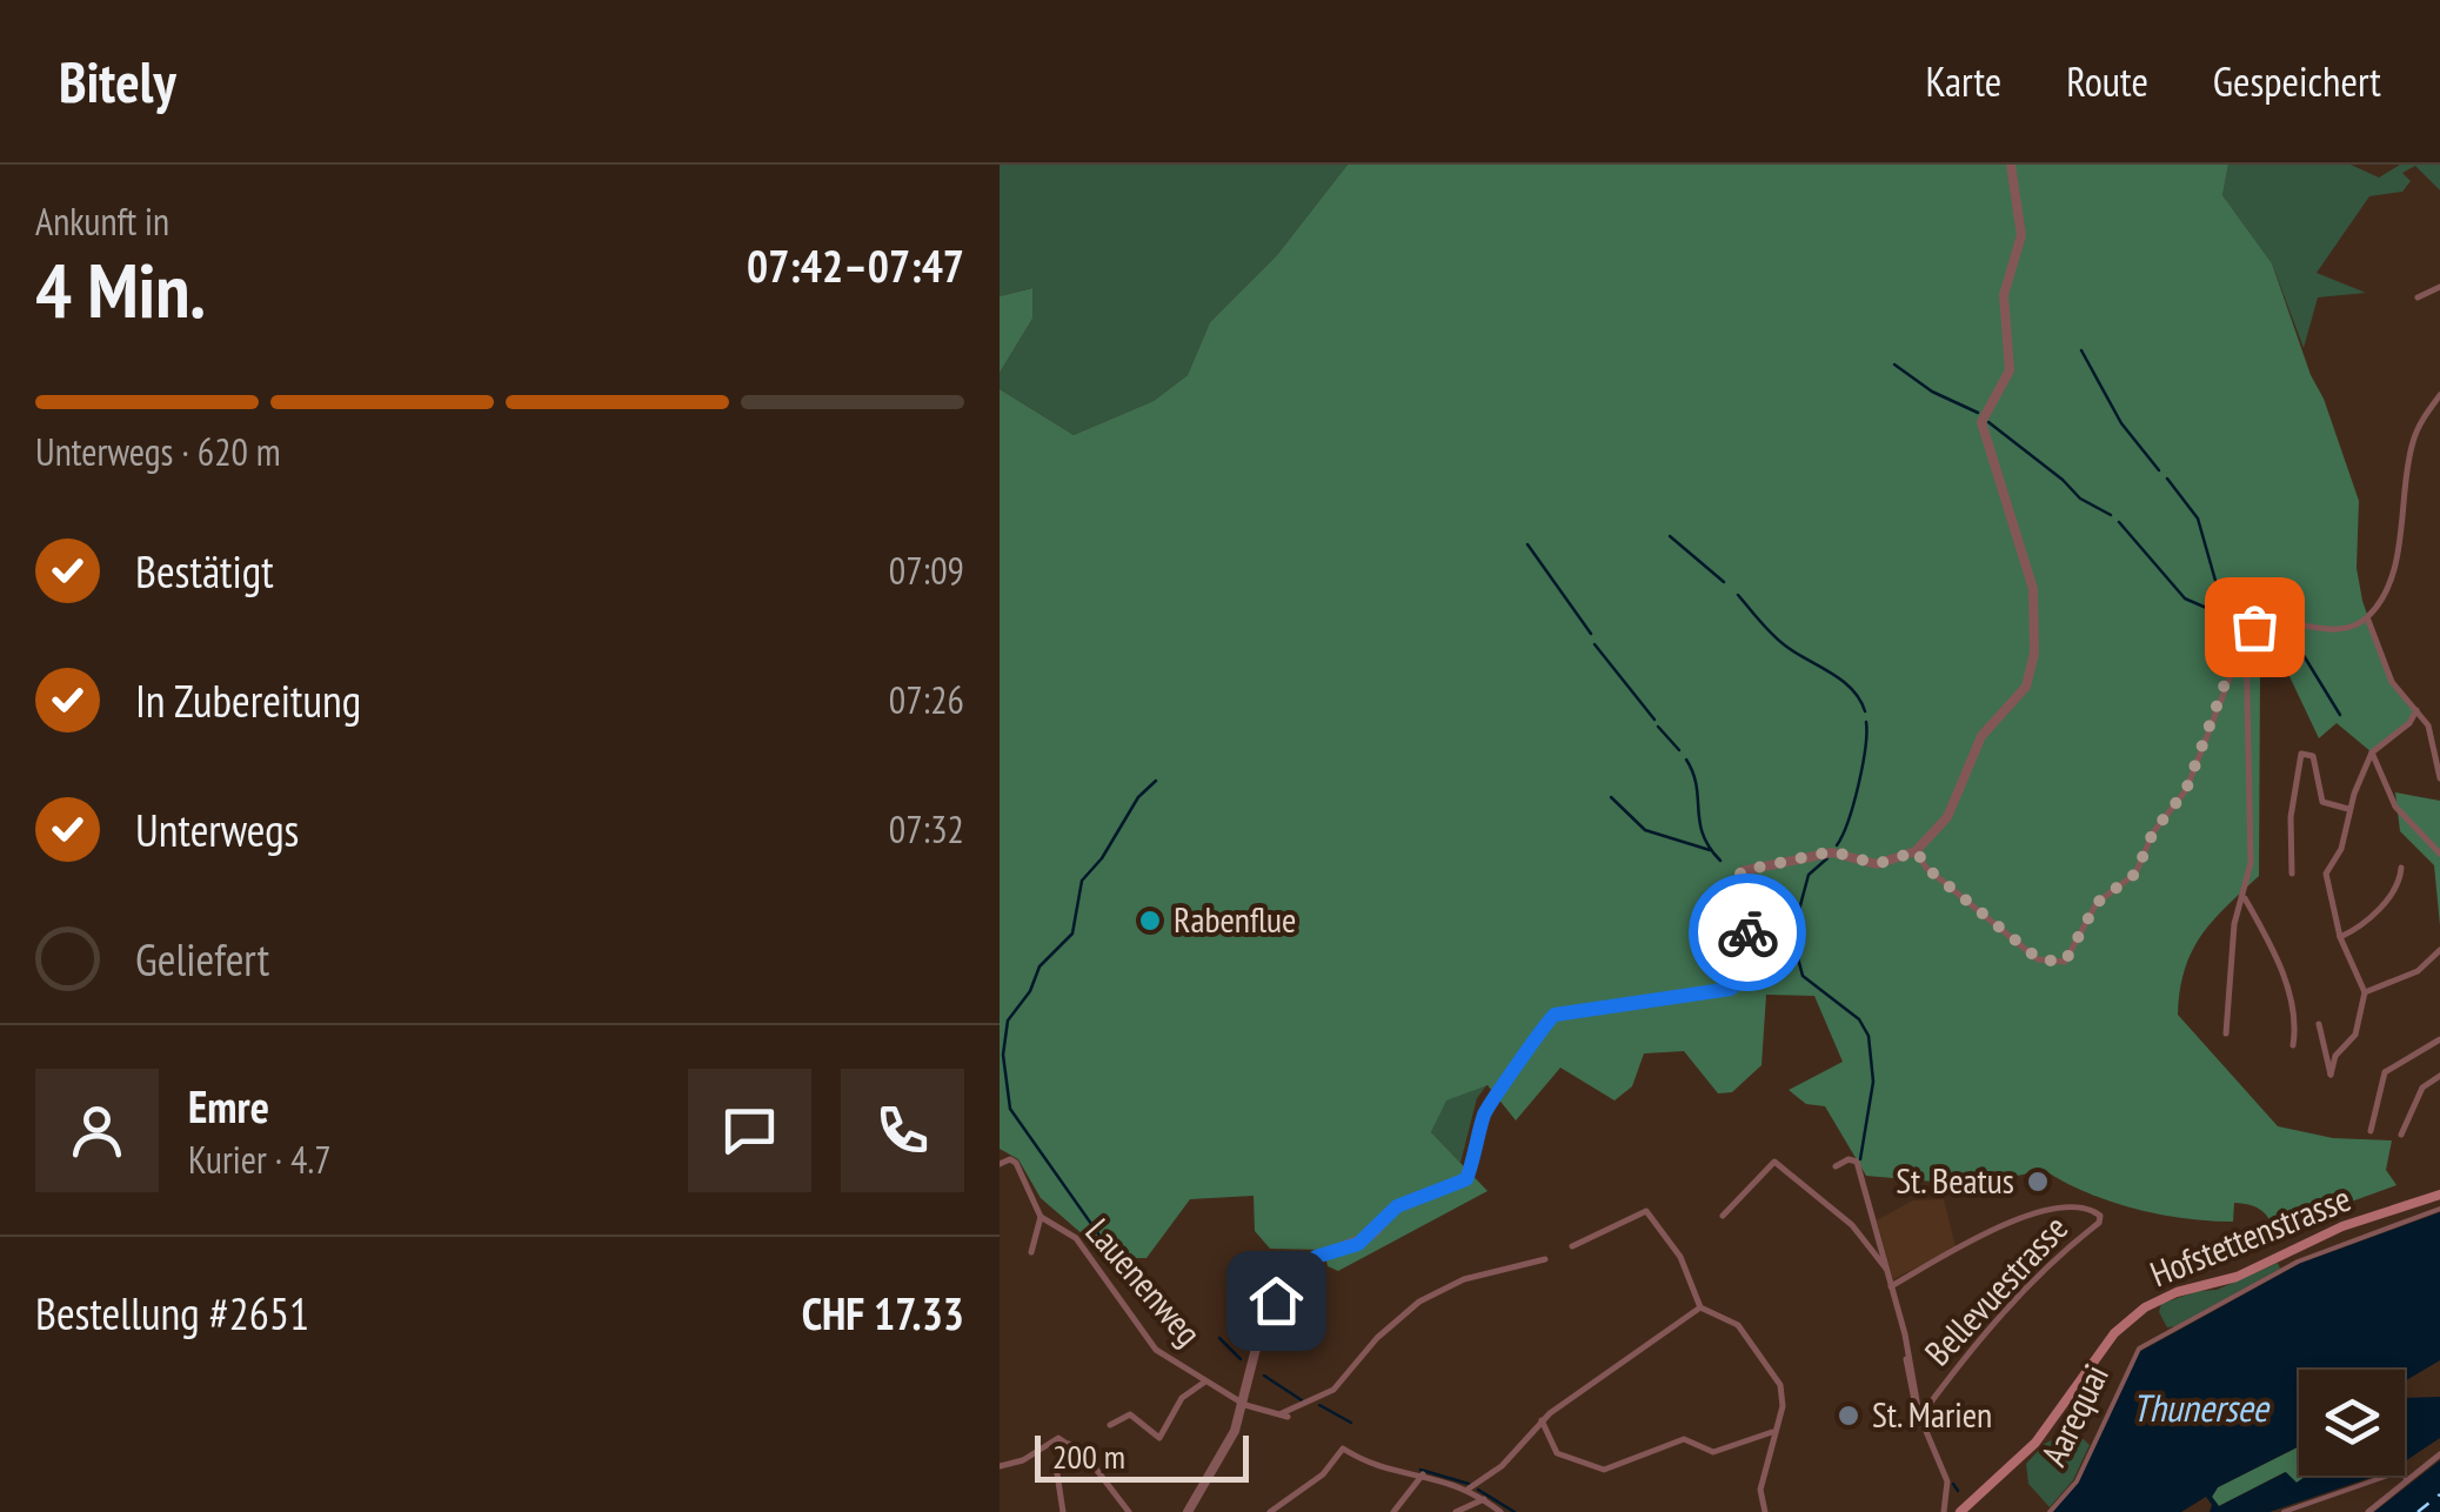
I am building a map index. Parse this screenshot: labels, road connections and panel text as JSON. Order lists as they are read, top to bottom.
{
  "streets": {
    "main road": ["Hofstettenstrasse"],
    "street": ["Lauenenweg", "Bellevuestrasse", "Aarequai"]
  },
  "water": ["Thunersee"],
  "places": ["Rabenflue", "St. Beatus", "St. Marien"],
  "scale_bar": "200 m",
  "page": {
    "header": "Bitely",
    "nav": ["Karte", "Route", "Gespeichert"],
    "heading": ["4 Min.", "Ankunft in", "07:42–07:47"],
    "panel": [
      "Emre",
      "Kurier · 4.7",
      "Bestellung #2651",
      "CHF 17.33"
    ],
    "bar": "Unterwegs · 620 m",
    "list": [
      ["Bestätigt", "07:09"],
      ["In Zubereitung", "07:26"],
      ["Unterwegs", "07:32"],
      "Geliefert"
    ],
    "scale": "200 m"
  }
}
